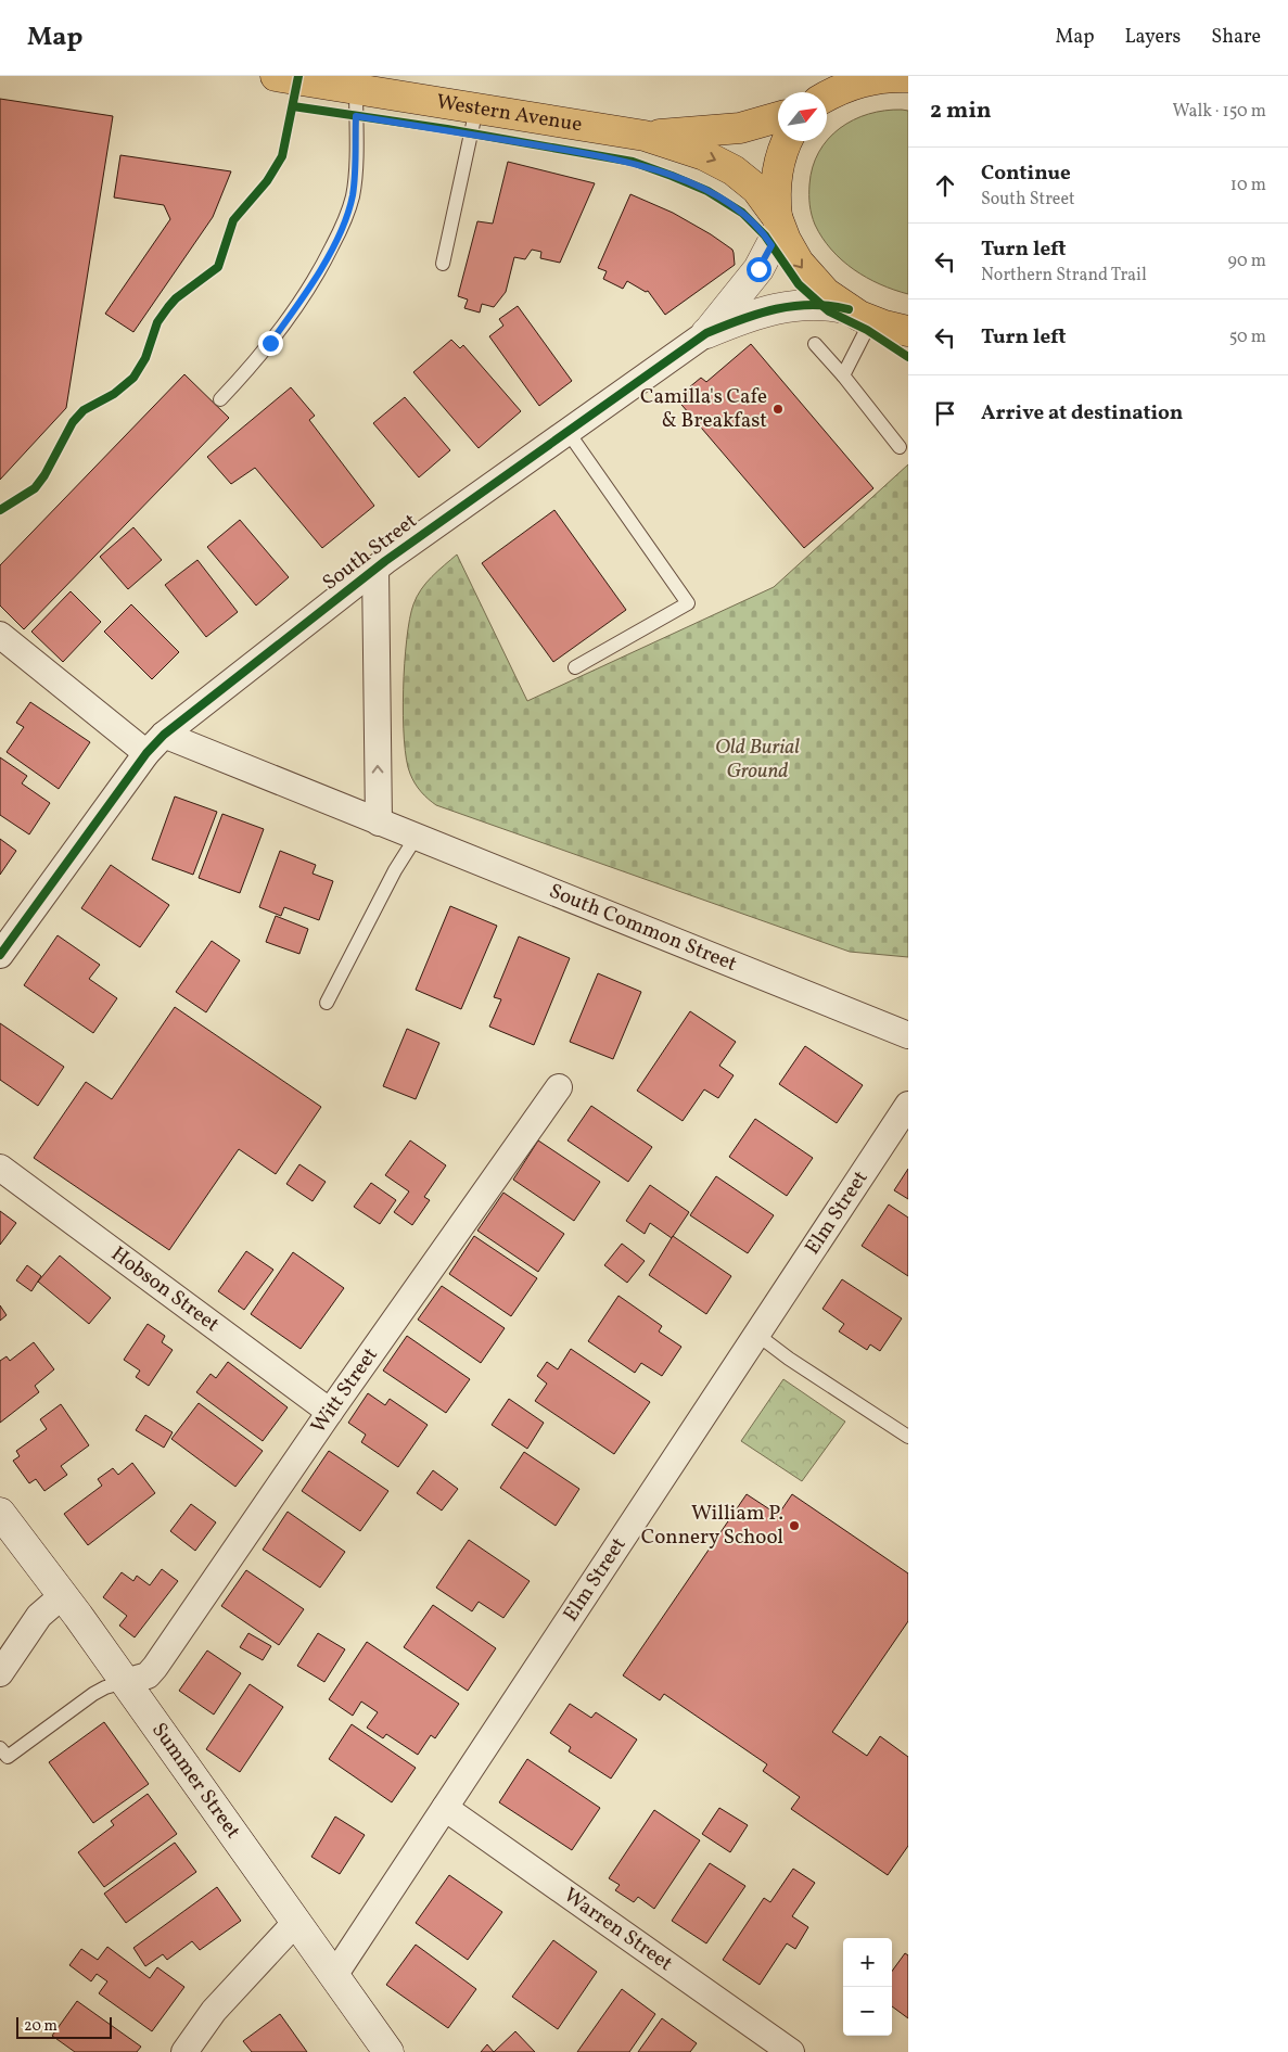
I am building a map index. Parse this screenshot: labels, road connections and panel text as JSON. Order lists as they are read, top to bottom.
{
  "streets": {
    "main road": ["Western Avenue", "South Street", "Summer Street"],
    "street": [
      "South Common Street",
      "Elm Street",
      "Hobson Street",
      "Witt Street",
      "Warren Street"
    ]
  },
  "crossings": [
    ["Western Avenue", "South Street"],
    ["South Street", "South Common Street"],
    ["Elm Street", "Summer Street"],
    ["Elm Street", "Warren Street"],
    ["Hobson Street", "Witt Street"],
    ["Witt Street", "Summer Street"]
  ],
  "one_way": ["Western Avenue"],
  "parks": ["Old Burial Ground"],
  "places": ["Camilla's Cafe & Breakfast", "William P. Connery School"],
  "scale_bar": "20 m",
  "north": "top right",
  "page": {
    "header": "Map",
    "nav": ["Map", "Layers", "Share"],
    "heading": ["2 min", "Walk · 150 m"],
    "list": [
      ["Continue", "South Street", "10 m"],
      ["Turn left", "Northern Strand Trail", "90 m"],
      ["Turn left", "50 m"],
      "Arrive at destination"
    ],
    "map_buttons": ["+", "−"],
    "scale": "20 m"
  }
}
